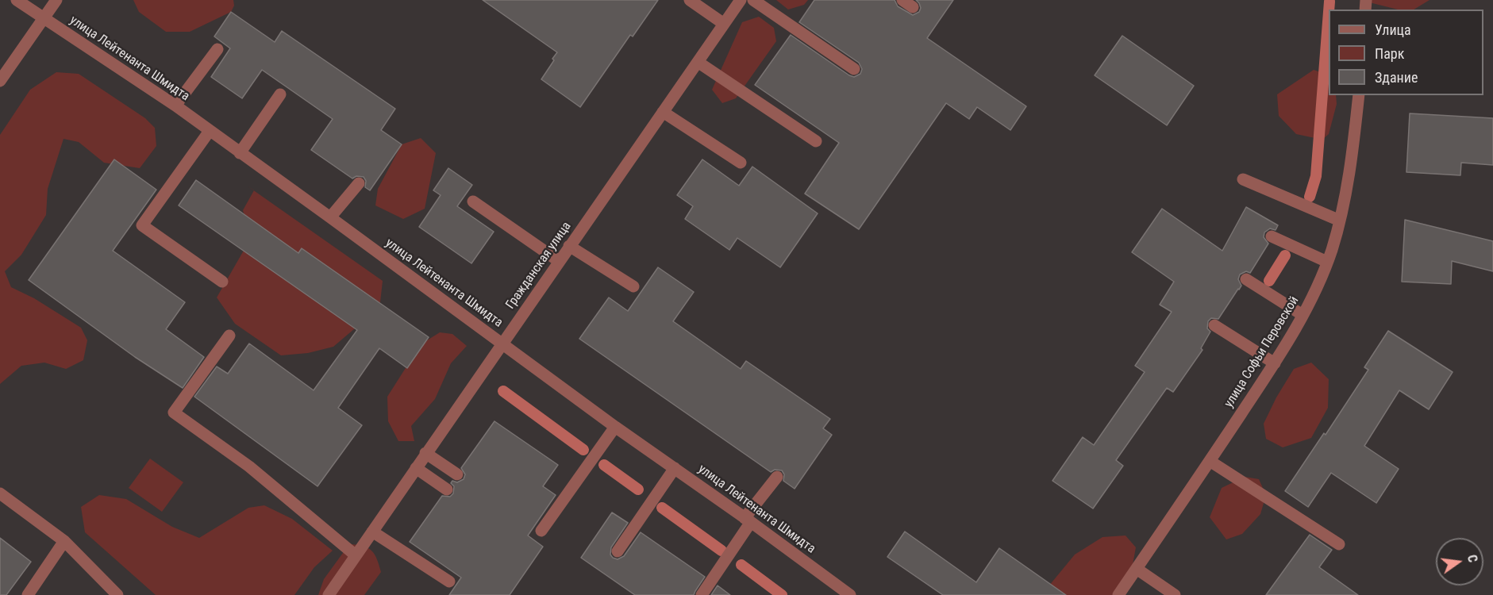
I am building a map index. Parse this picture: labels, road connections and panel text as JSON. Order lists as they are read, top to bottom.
{
  "streets": {
    "street": ["улица Лейтенанта Шмидта", "Гражданская улица", "улица Софьи Перовской"]
  },
  "crossings": [
    ["улица Лейтенанта Шмидта", "Гражданская улица"]
  ],
  "legend": ["Улица", "Парк", "Здание"],
  "north": "right"
}
